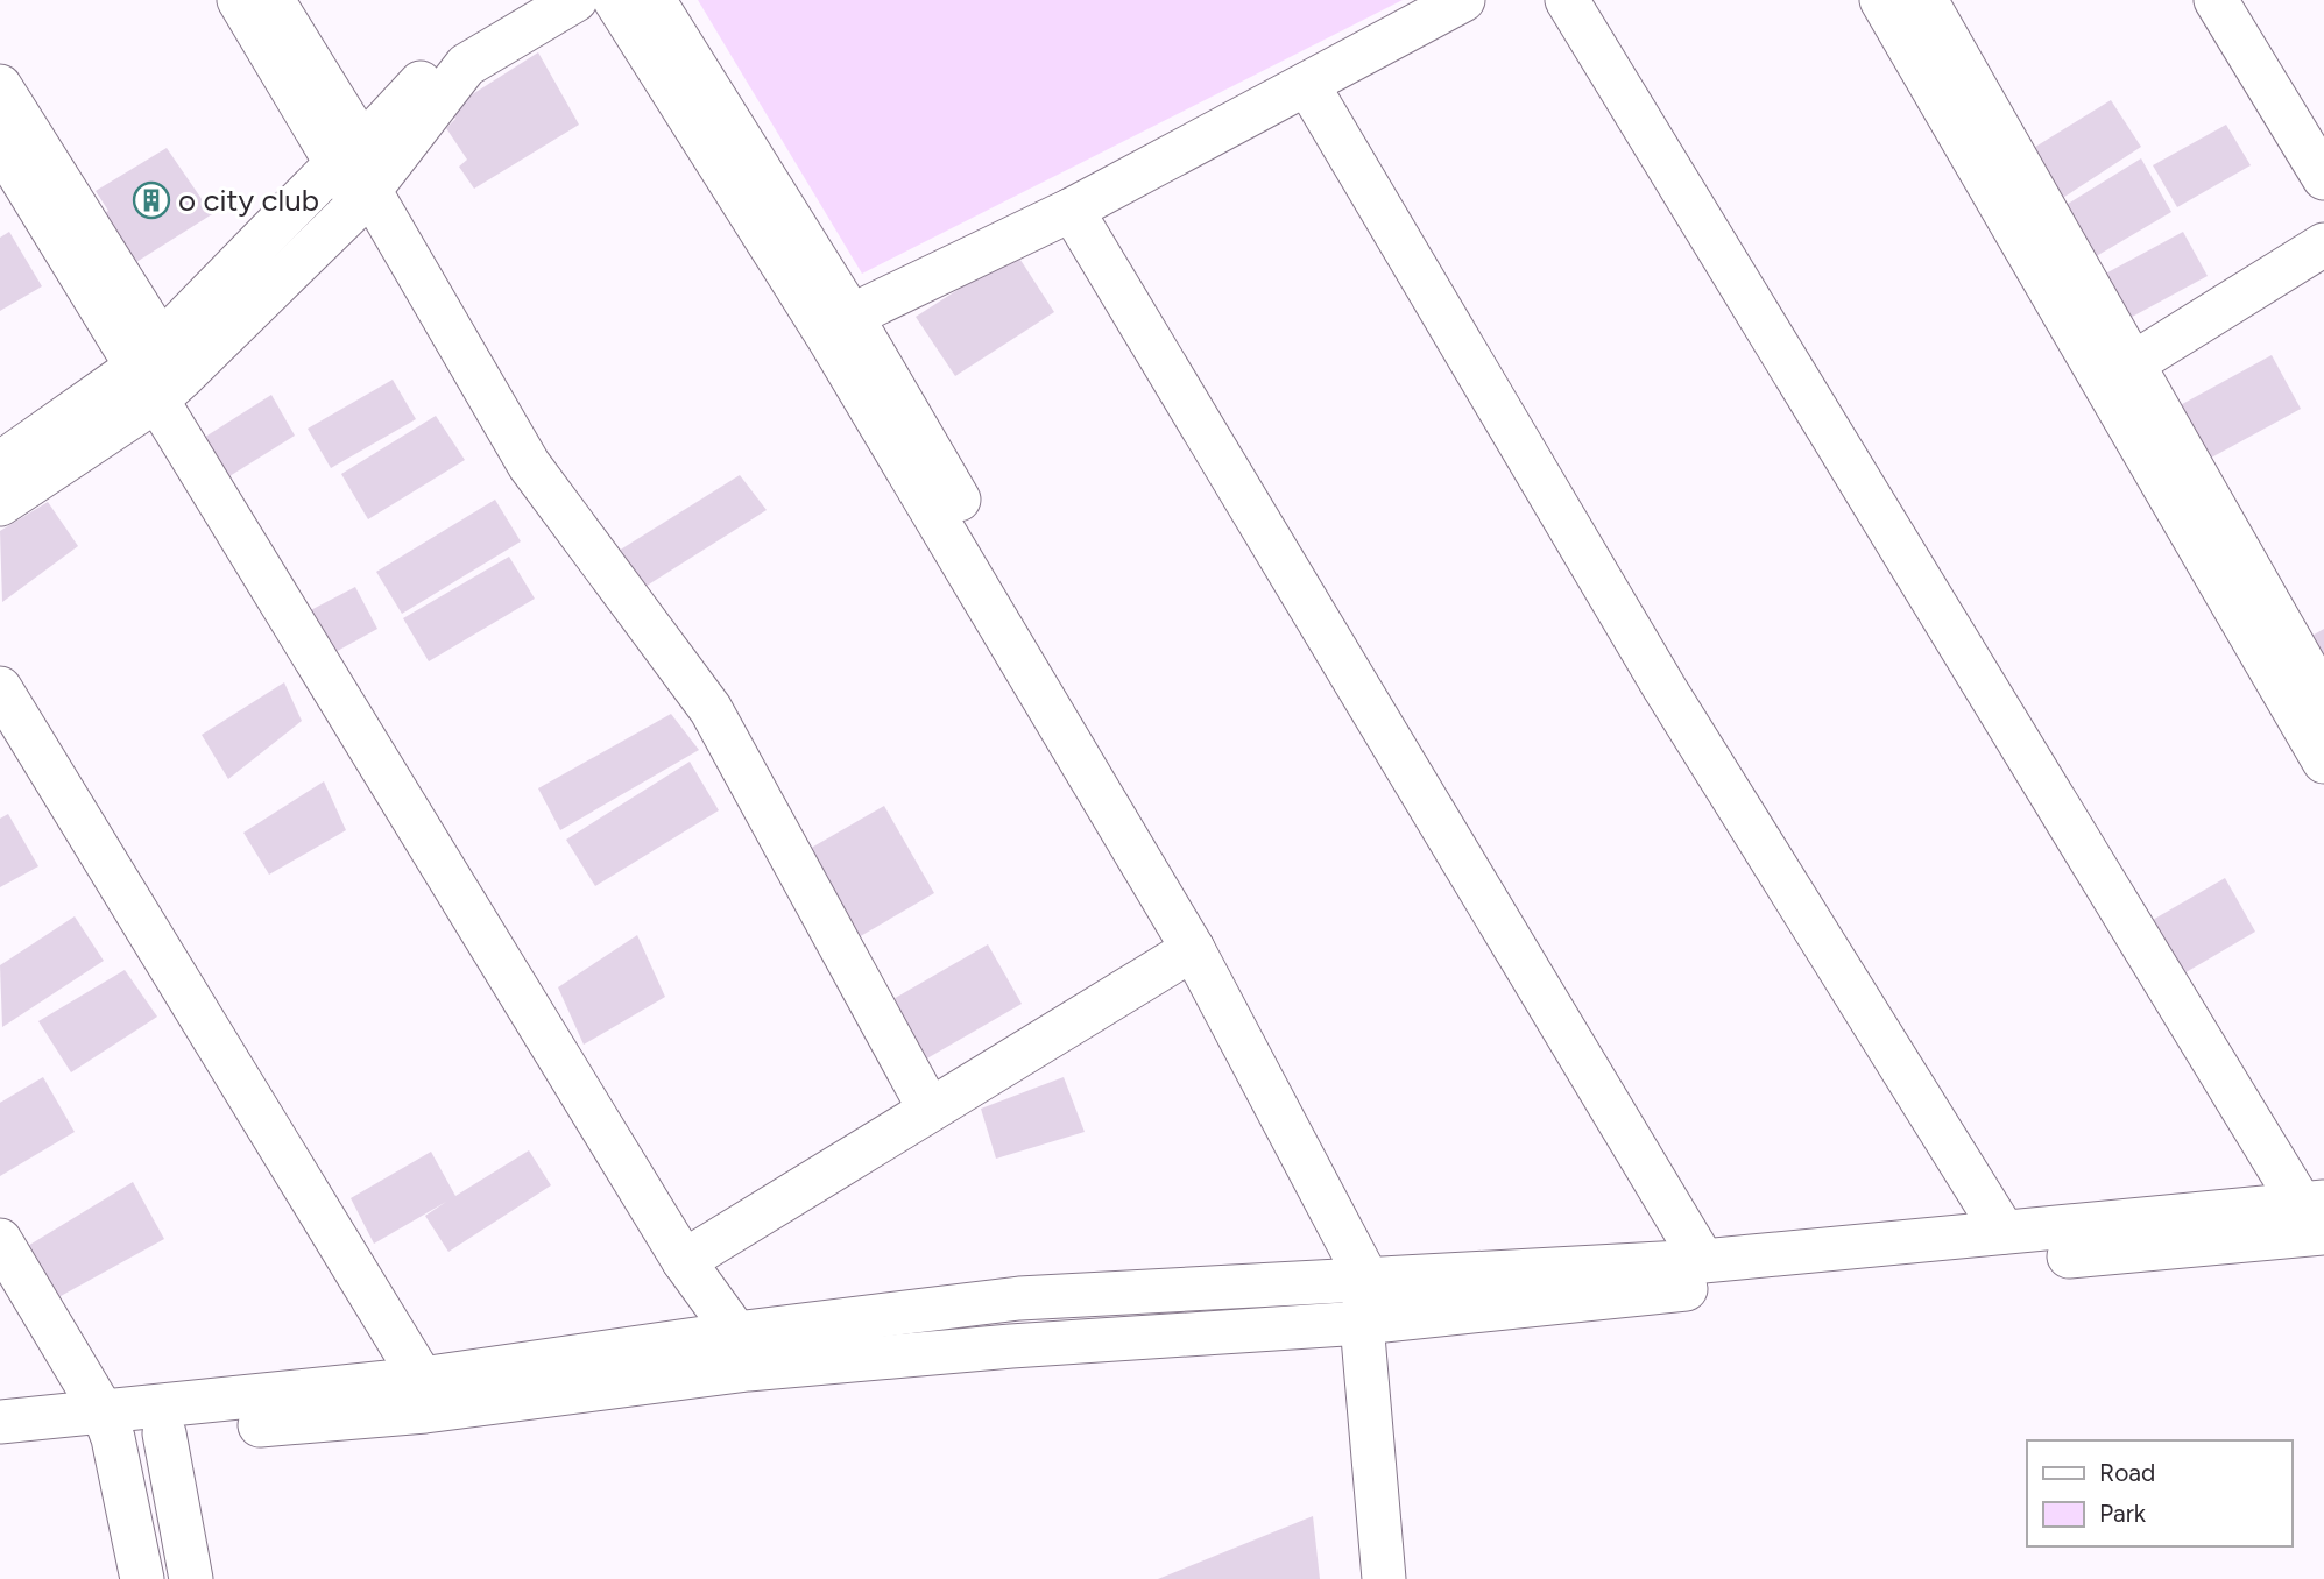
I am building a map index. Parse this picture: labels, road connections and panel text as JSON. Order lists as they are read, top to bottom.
{
  "places": {
    "building": ["o city club"]
  },
  "legend": ["Road", "Park"]
}
